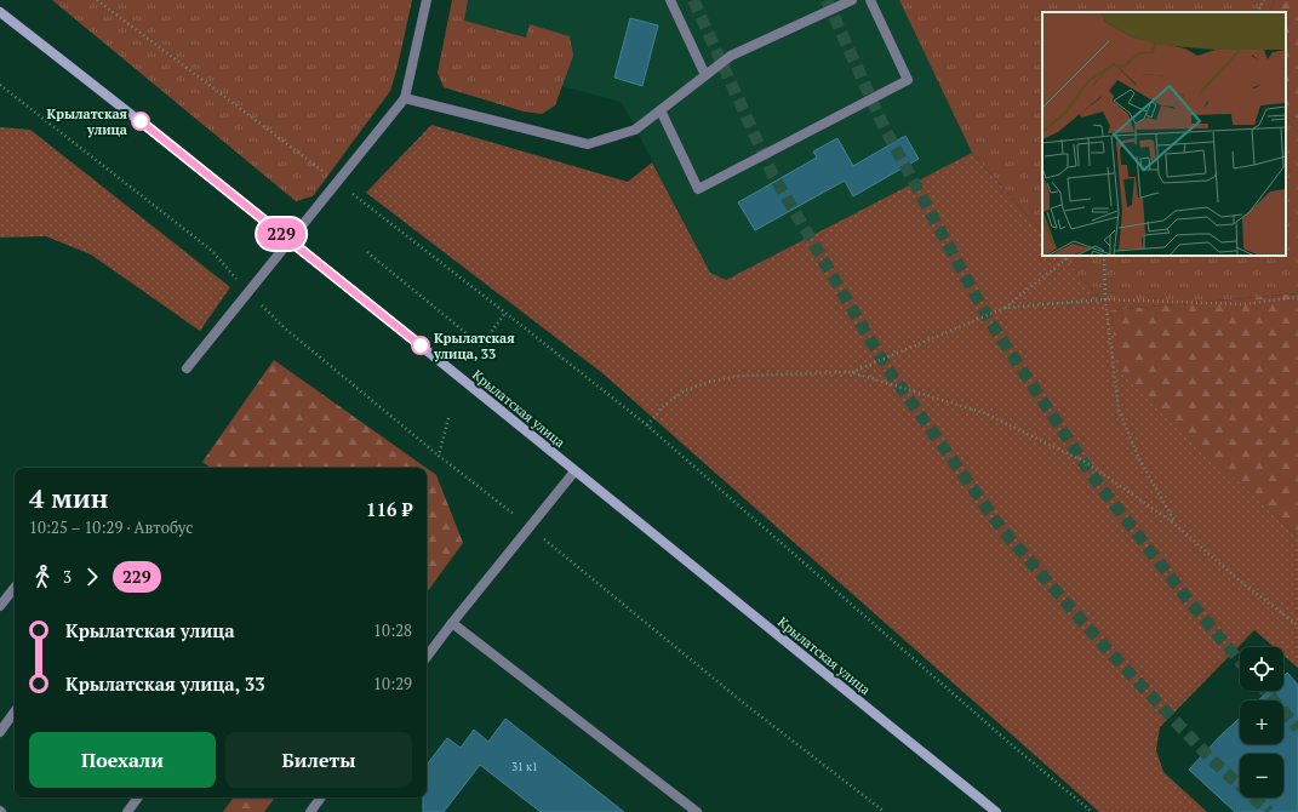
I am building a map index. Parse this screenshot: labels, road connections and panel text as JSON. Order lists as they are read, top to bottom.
{
  "streets": {
    "main road": ["Крылатская улица"]
  },
  "places": ["Крылатская улица", "Крылатская улица, 33"],
  "lines": ["bus line 229"],
  "house_numbers": ["31 к1"],
  "page": {
    "on_map": "229",
    "heading": ["4 мин", "10:25 – 10:29 · Автобус", "116 ₽"],
    "legs": ["3", "229"],
    "list": [
      {
        "name": "Крылатская улица",
        "value": "10:28"
      },
      {
        "name": "Крылатская улица, 33",
        "value": "10:29"
      }
    ],
    "map_buttons": ["+", "−"],
    "buttons": ["Поехали", "Билеты"]
  }
}
